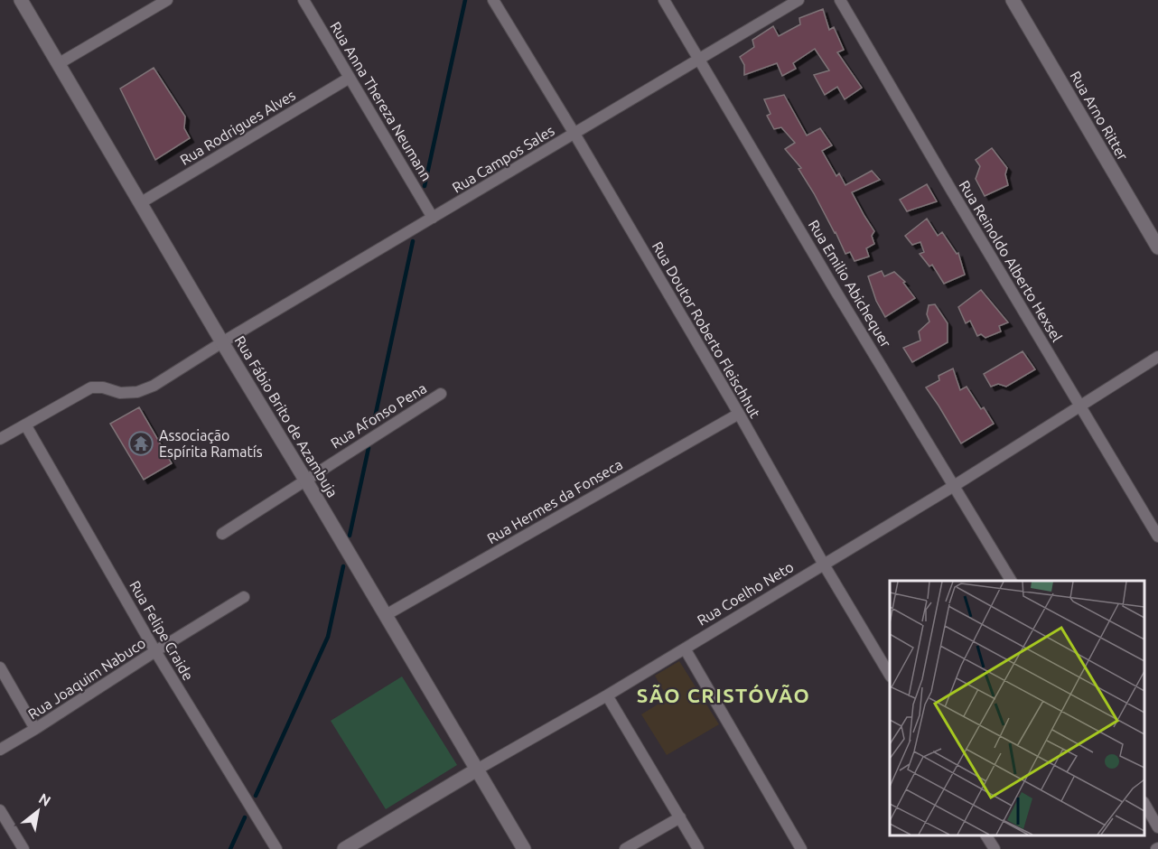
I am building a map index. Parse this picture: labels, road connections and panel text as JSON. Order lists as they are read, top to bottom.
{
  "streets": {
    "street": [
      "Rua Anna Thereza Neumann",
      "Rua Arno Ritter",
      "Rua Rodrigues Alves",
      "Rua Campos Sales",
      "Rua Reinoldo Alberto Hexsel",
      "Rua Emilio Abichequer",
      "Rua Doutor Roberto Fleischhut",
      "Rua Afonso Pena",
      "Rua Fábio Brito de Azambuja",
      "Rua Hermes da Fonseca",
      "Rua Coelho Neto",
      "Rua Felipe Craide",
      "Rua Joaquim Nabuco"
    ]
  },
  "crossings": [
    ["Rua Anna Thereza Neumann", "Rua Rodrigues Alves"],
    ["Rua Anna Thereza Neumann", "Rua Campos Sales"],
    ["Rua Rodrigues Alves", "Rua Fábio Brito de Azambuja"],
    ["Rua Campos Sales", "Rua Emilio Abichequer"],
    ["Rua Campos Sales", "Rua Doutor Roberto Fleischhut"],
    ["Rua Campos Sales", "Rua Fábio Brito de Azambuja"],
    ["Rua Campos Sales", "Rua Felipe Craide"],
    ["Rua Reinoldo Alberto Hexsel", "Rua Coelho Neto"],
    ["Rua Emilio Abichequer", "Rua Coelho Neto"],
    ["Rua Doutor Roberto Fleischhut", "Rua Hermes da Fonseca"],
    ["Rua Doutor Roberto Fleischhut", "Rua Coelho Neto"],
    ["Rua Afonso Pena", "Rua Fábio Brito de Azambuja"],
    ["Rua Fábio Brito de Azambuja", "Rua Hermes da Fonseca"],
    ["Rua Fábio Brito de Azambuja", "Rua Coelho Neto"],
    ["Rua Felipe Craide", "Rua Joaquim Nabuco"]
  ],
  "districts": ["SÃO CRISTÓVÃO"],
  "places": {
    "temple": ["Associação Espírita Ramatís"]
  },
  "north": "top right"
}
